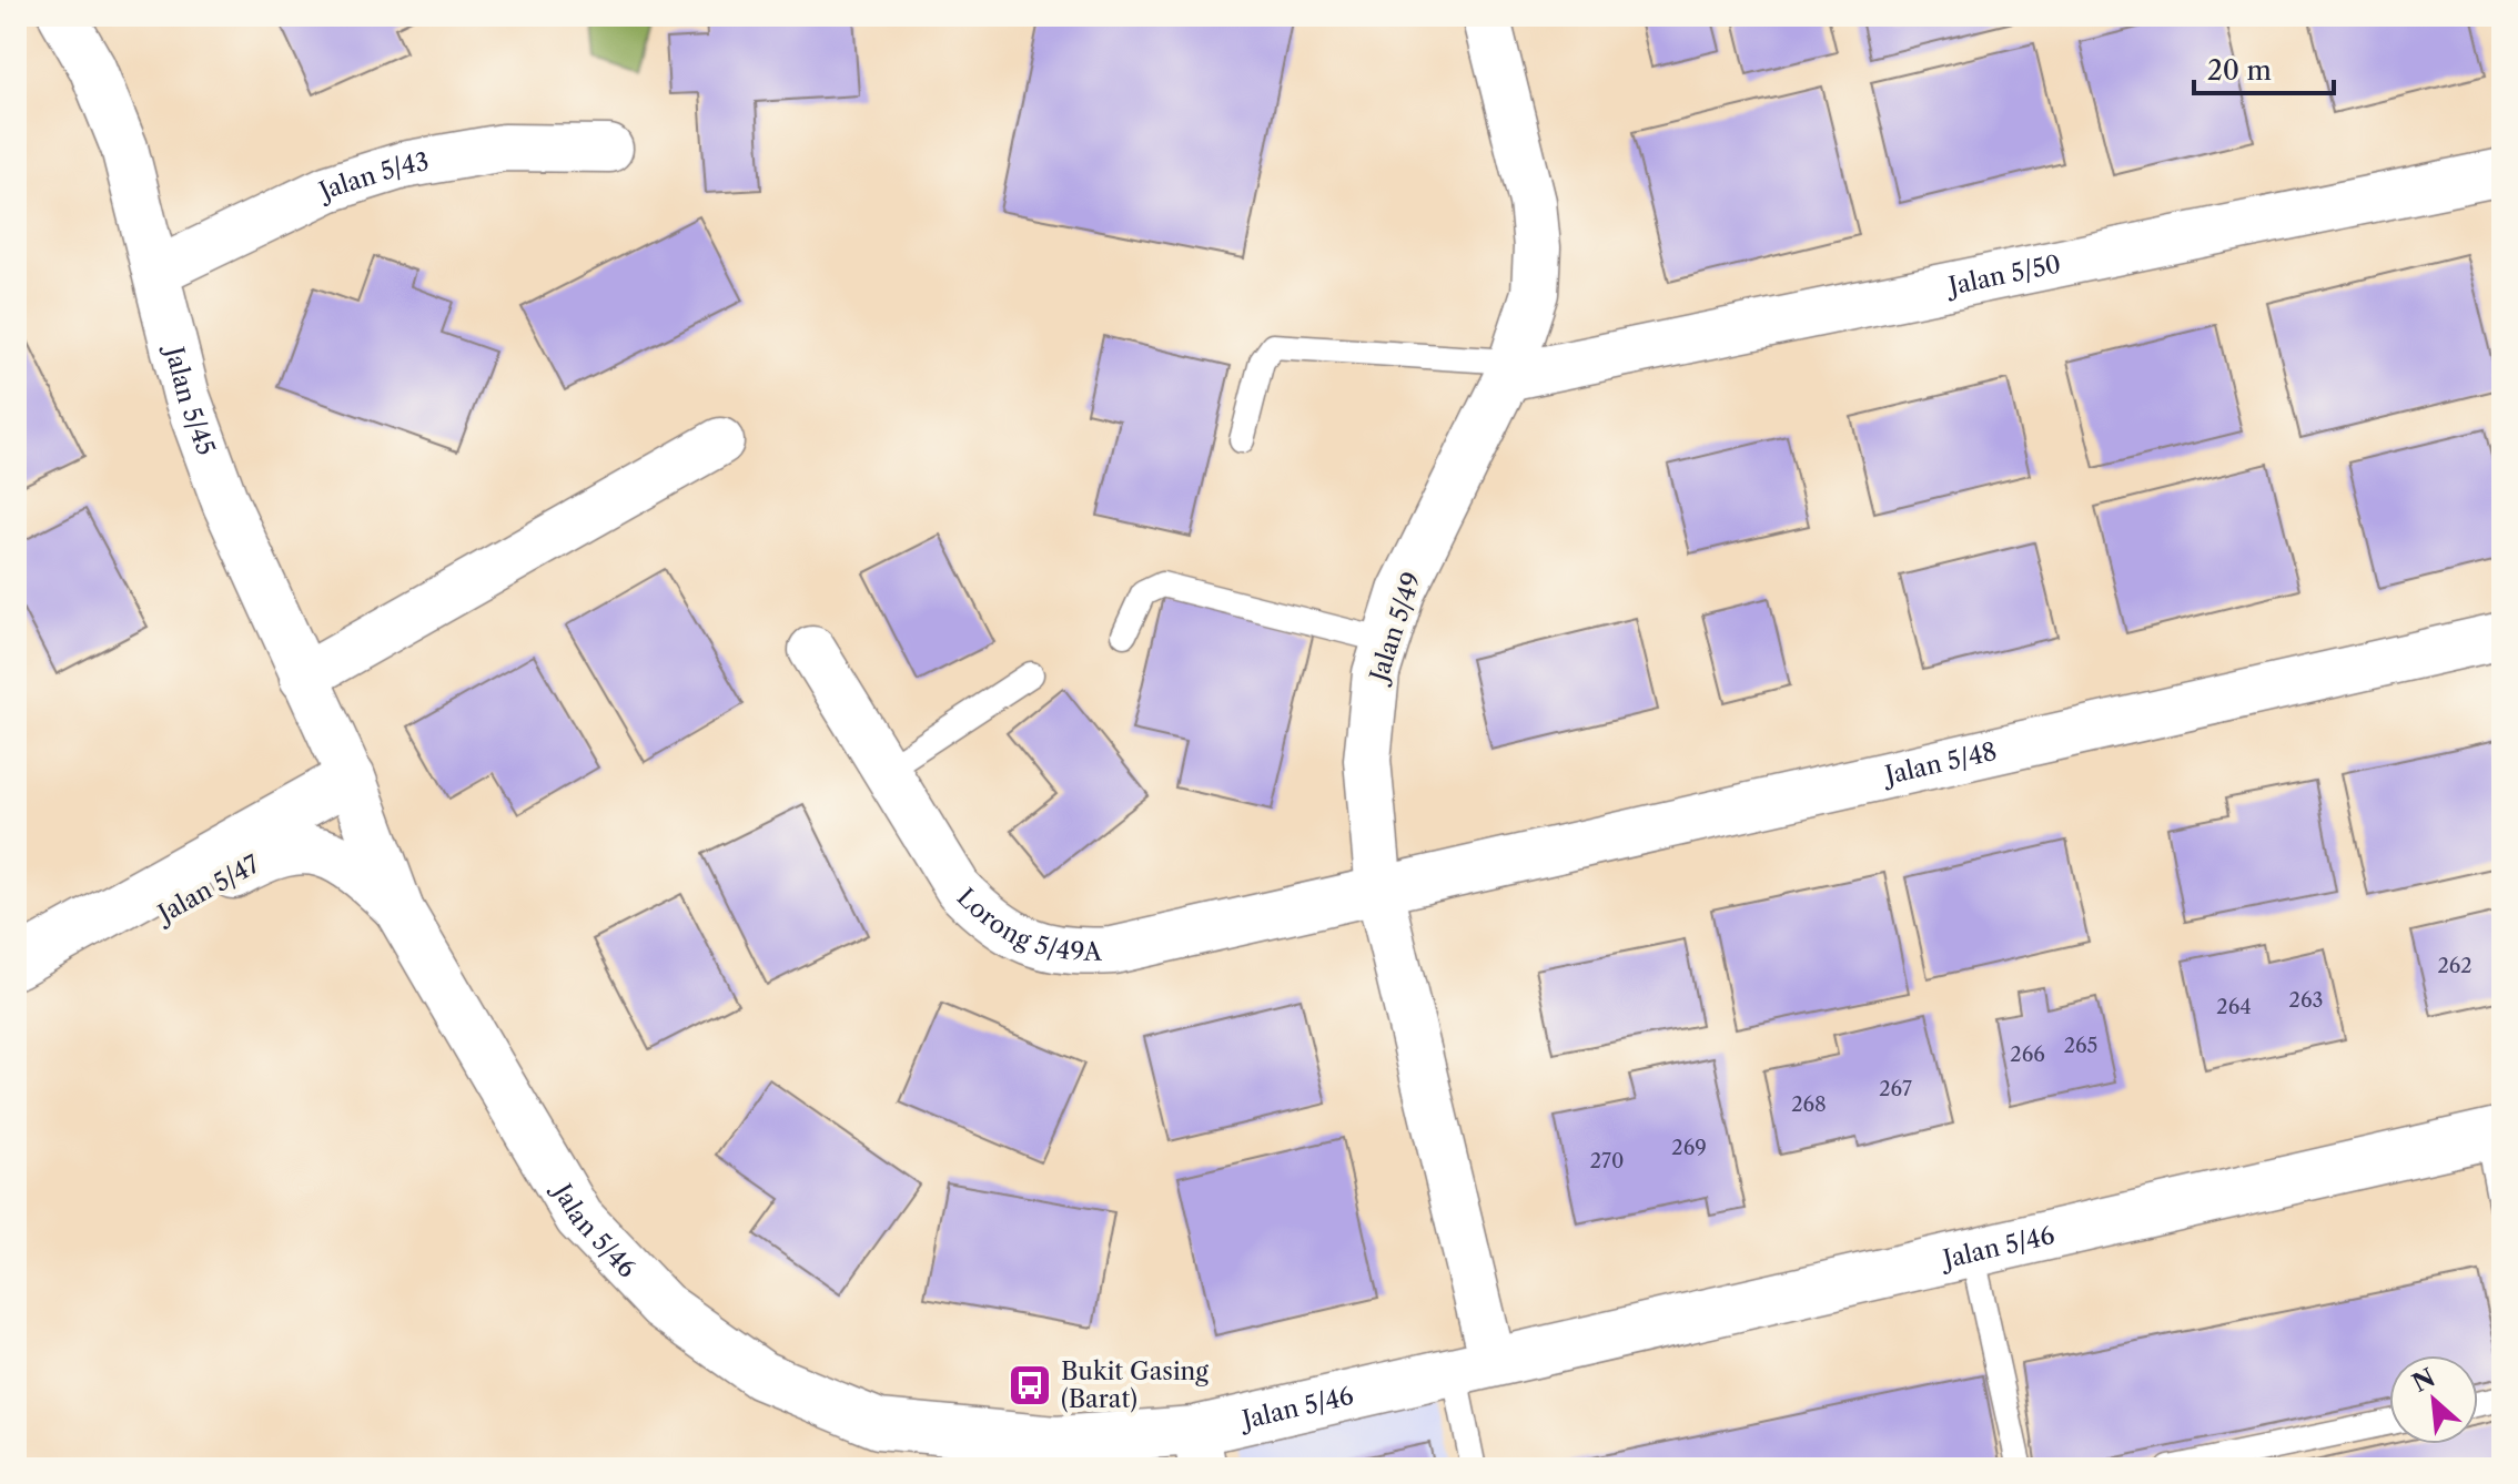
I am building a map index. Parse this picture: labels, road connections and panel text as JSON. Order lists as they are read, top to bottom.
{
  "streets": {
    "street": [
      "Jalan 5/43",
      "Jalan 5/50",
      "Jalan 5/45",
      "Jalan 5/49",
      "Jalan 5/48",
      "Jalan 5/47",
      "Lorong 5/49A",
      "Jalan 5/46"
    ]
  },
  "crossings": [
    ["Jalan 5/43", "Jalan 5/45"],
    ["Jalan 5/50", "Jalan 5/49"],
    ["Jalan 5/45", "Jalan 5/47"],
    ["Jalan 5/45", "Jalan 5/46"],
    ["Jalan 5/49", "Jalan 5/48"],
    ["Jalan 5/49", "Lorong 5/49A"],
    ["Jalan 5/49", "Jalan 5/46"],
    ["Jalan 5/48", "Lorong 5/49A"],
    ["Jalan 5/47", "Jalan 5/46"]
  ],
  "places": {
    "bus stop": ["Bukit Gasing (Barat)"]
  },
  "house_numbers": [
    "262",
    "263",
    "264",
    "265",
    "266",
    "267",
    "268",
    "269",
    "270"
  ],
  "scale_bar": "20 m",
  "north": "top left"
}
